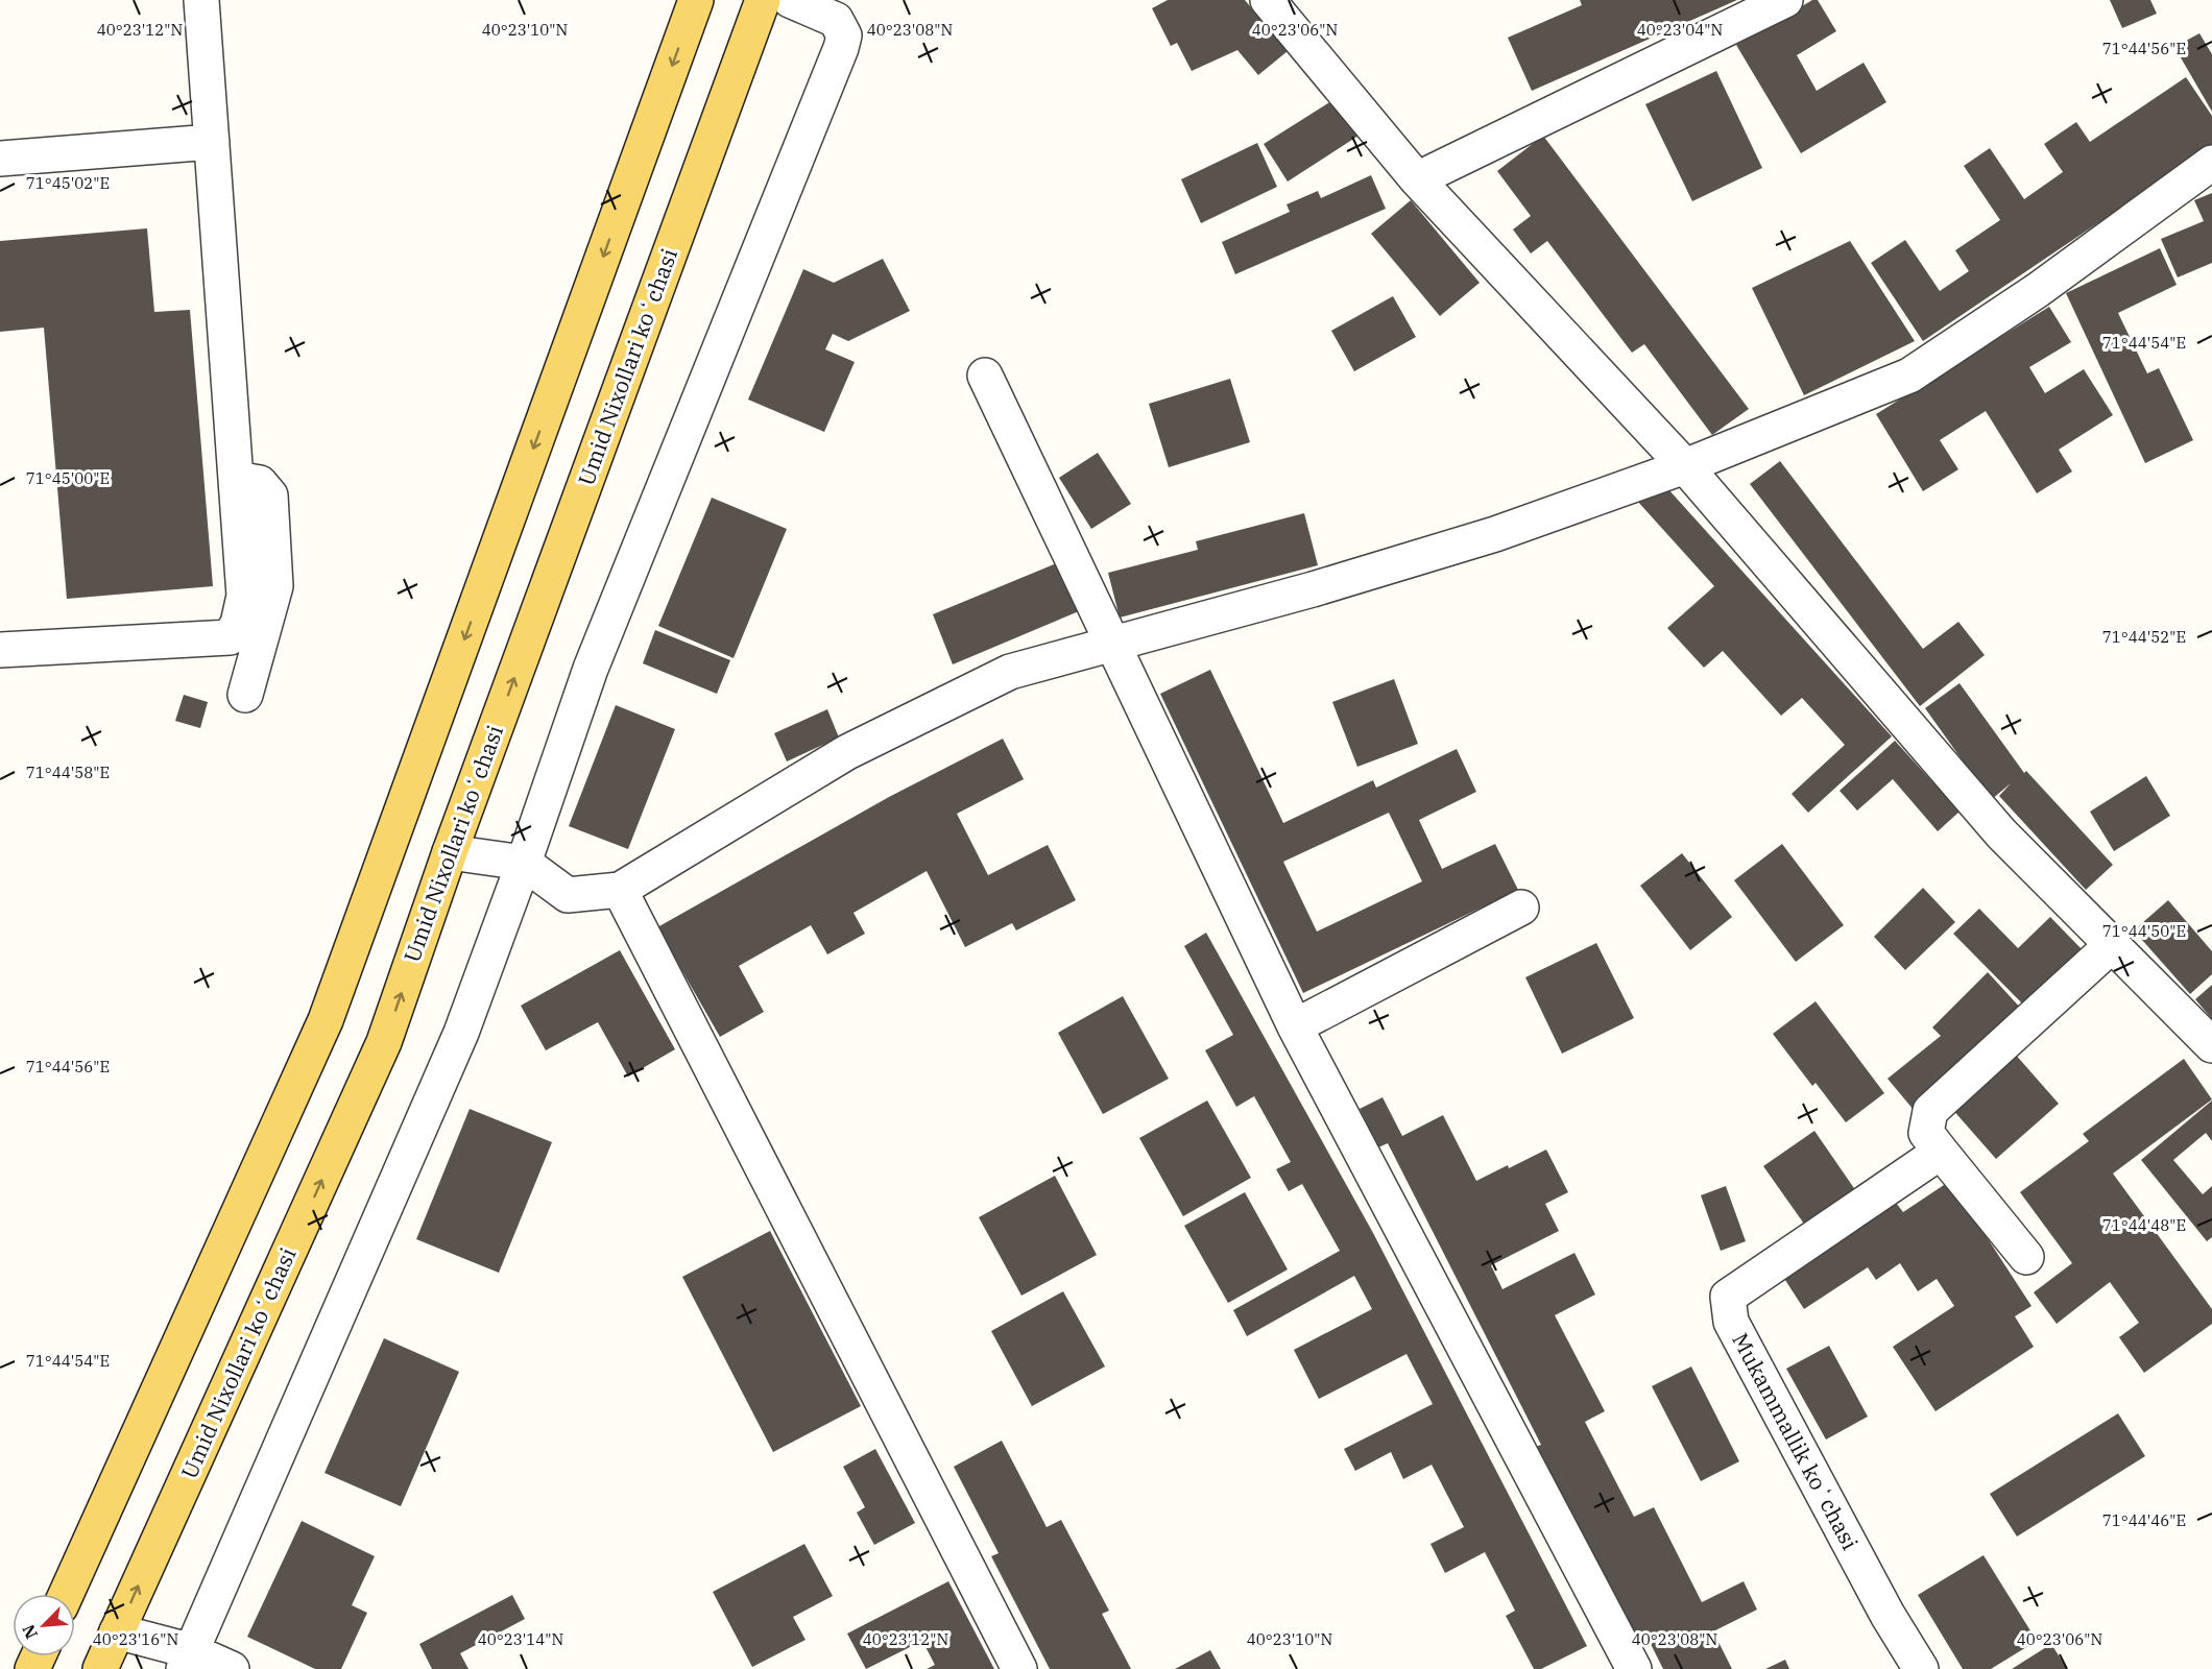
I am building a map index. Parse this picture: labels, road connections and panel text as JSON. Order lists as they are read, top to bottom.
{
  "streets": {
    "main road": ["Umid Nixollari koʻchasi"],
    "street": ["Mukammallik koʻchasi"]
  },
  "north": "bottom left",
  "coordinates": [
    "40°23'12\"N",
    "40°23'10\"N",
    "40°23'08\"N",
    "40°23'06\"N",
    "40°23'04\"N",
    "71°44'56\"E",
    "71°45'02\"E",
    "71°44'54\"E",
    "71°45'00\"E",
    "71°44'52\"E",
    "71°44'58\"E",
    "71°44'50\"E",
    "71°44'48\"E",
    "71°44'46\"E",
    "40°23'16\"N",
    "40°23'14\"N"
  ]
}
